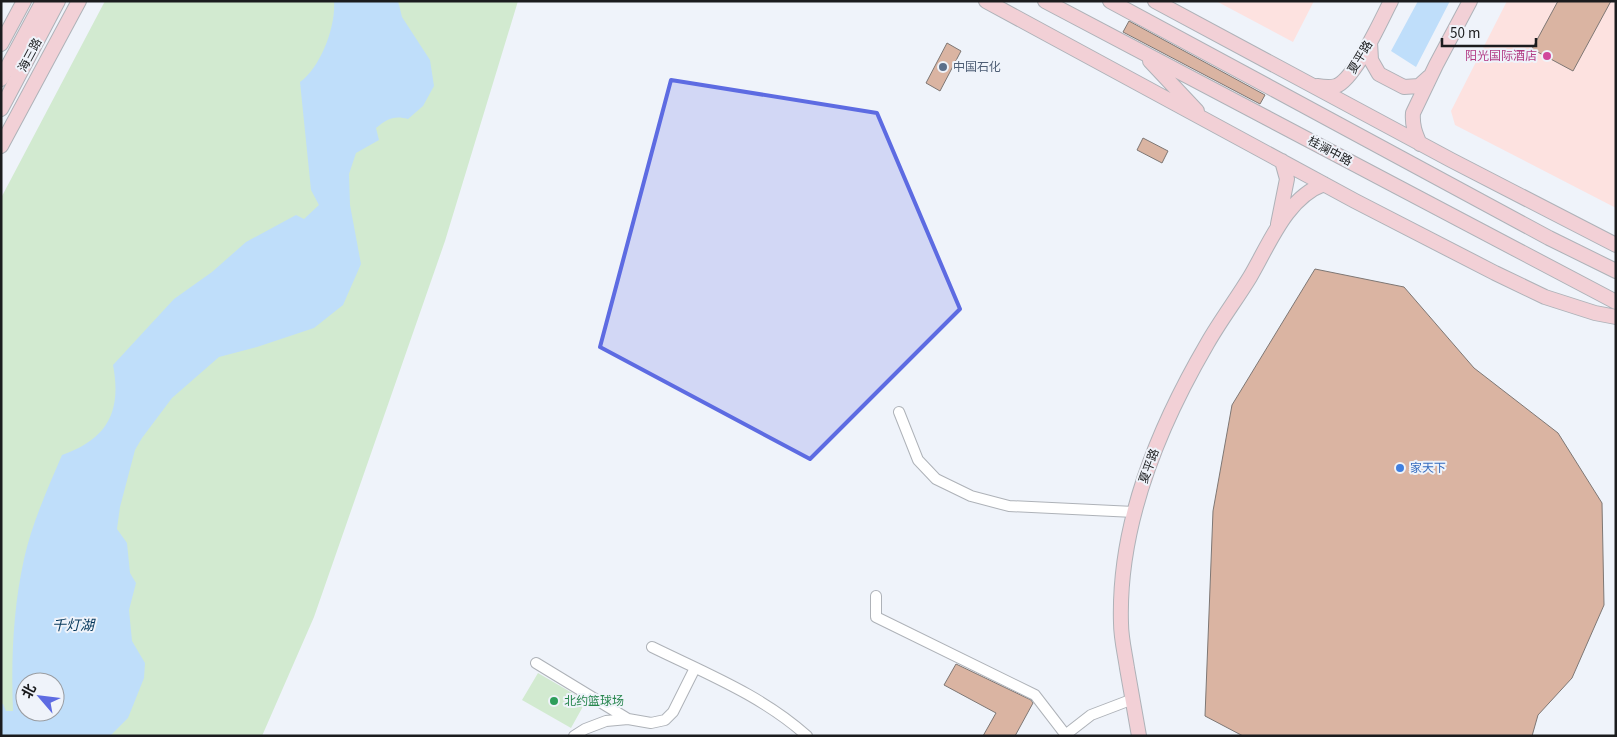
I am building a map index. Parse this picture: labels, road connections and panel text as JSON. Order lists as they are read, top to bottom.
{
  "streets": {
    "main road": ["海三路", "夏平路", "桂澜中路"]
  },
  "water": ["千灯湖"],
  "places": [
    "阳光国际酒店",
    "中国石化",
    "家天下",
    "北约篮球场"
  ],
  "scale_bar": "50 m",
  "north": "top left"
}
